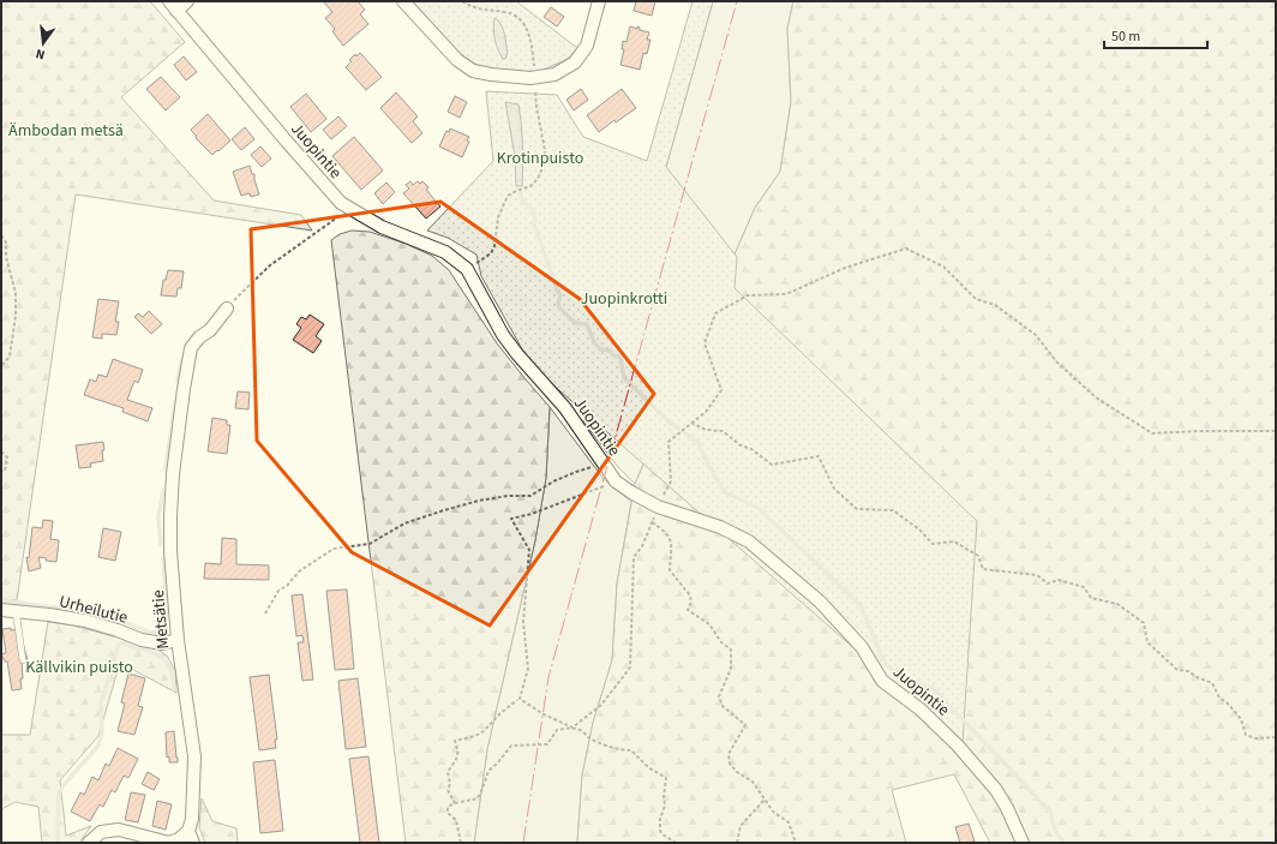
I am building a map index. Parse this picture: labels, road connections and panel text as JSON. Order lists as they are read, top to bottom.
{
  "streets": {
    "street": ["Juopintie", "Urheilutie", "Metsätie"]
  },
  "crossings": [
    ["Urheilutie", "Metsätie"]
  ],
  "parks": [
    "Ämbodan metsä",
    "Krotinpuisto",
    "Juopinkrotti",
    "Källvikin puisto"
  ],
  "scale_bar": "50 m",
  "north": "bottom"
}
